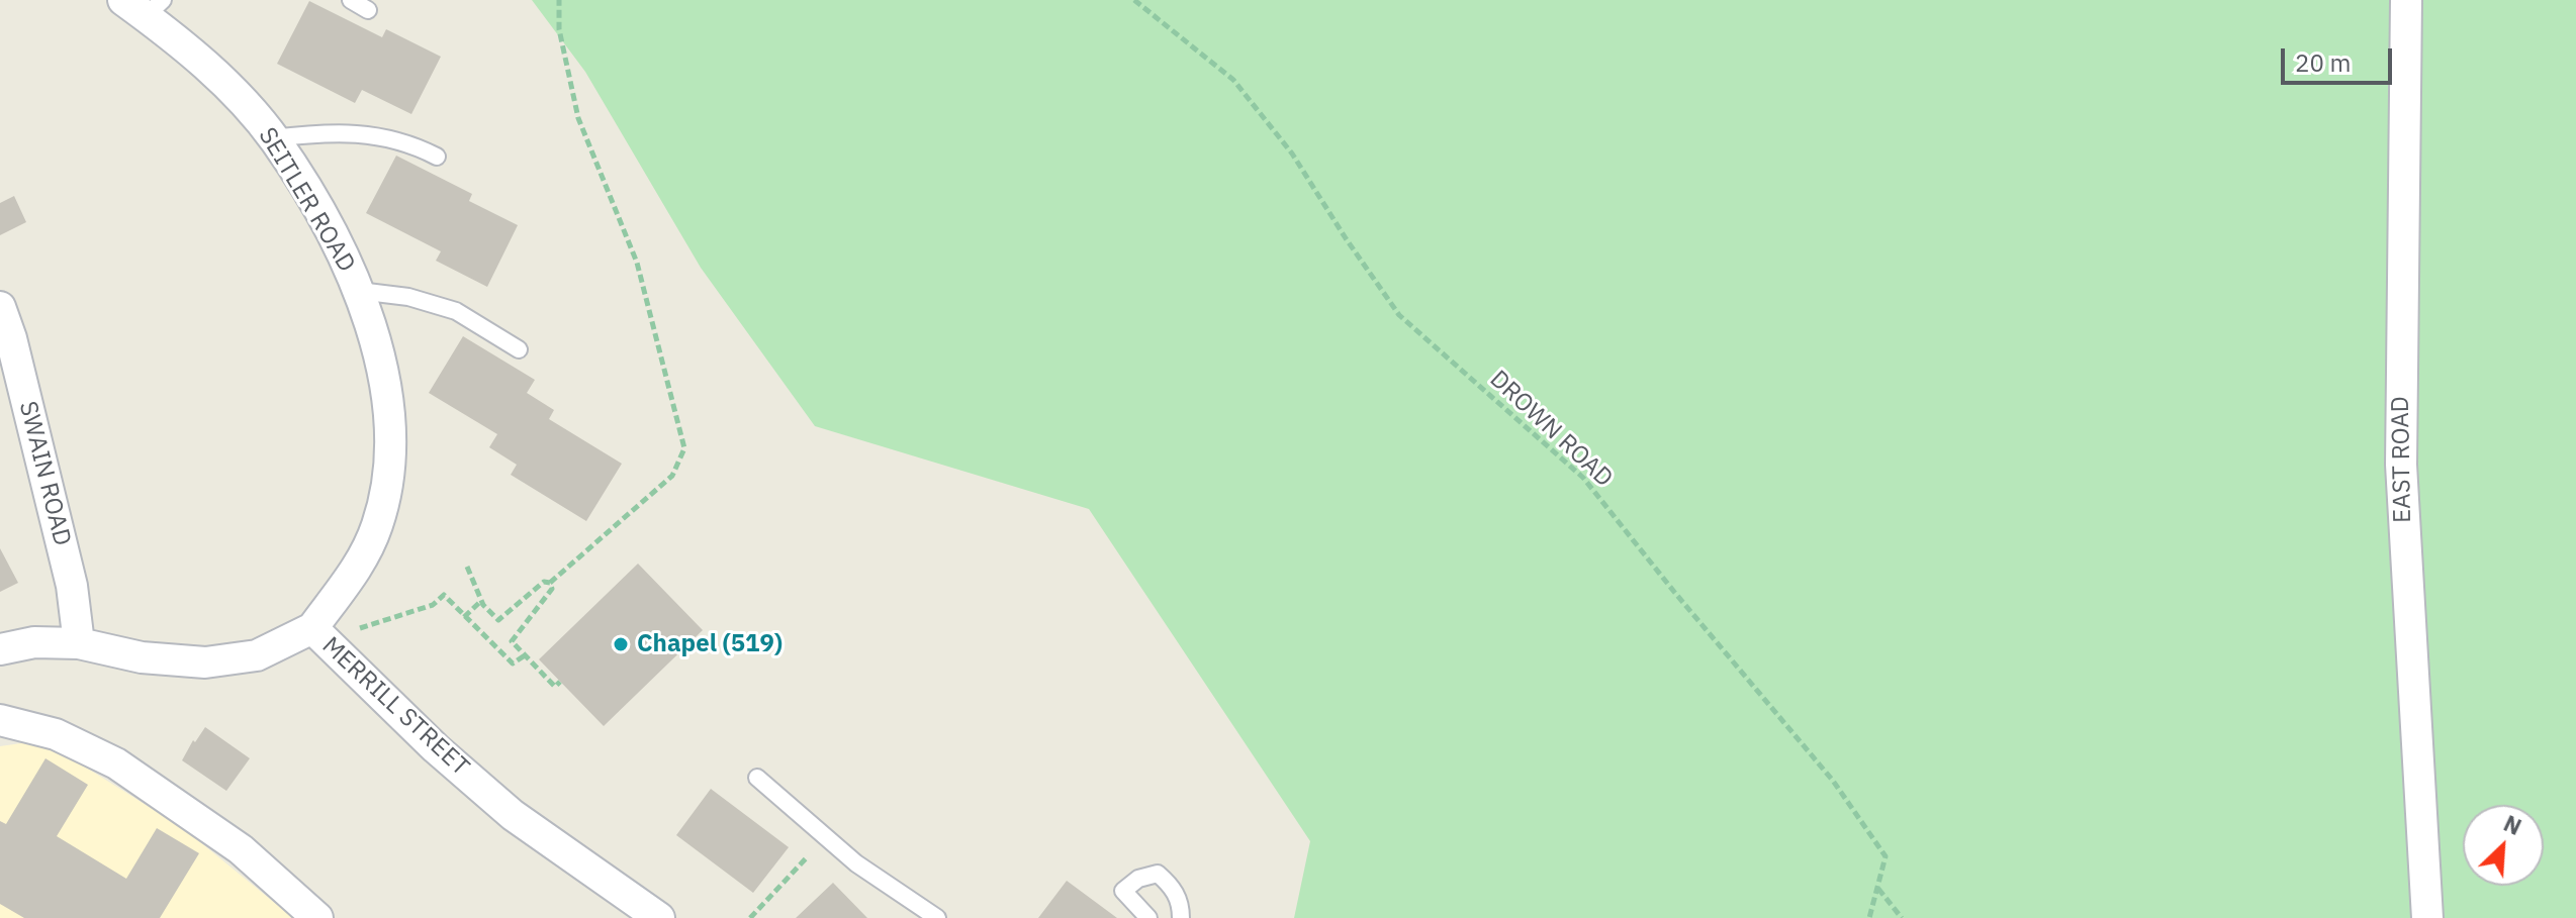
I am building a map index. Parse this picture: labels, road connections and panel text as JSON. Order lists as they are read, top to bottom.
{
  "streets": {
    "street": [
      "SEITLER ROAD",
      "EAST ROAD",
      "SWAIN ROAD",
      "MERRILL STREET"
    ],
    "path": ["DROWN ROAD"]
  },
  "crossings": [
    ["SEITLER ROAD", "MERRILL STREET"],
    ["SWAIN ROAD", "MERRILL STREET"]
  ],
  "places": ["Chapel (519)"],
  "scale_bar": "20 m",
  "north": "top right"
}
